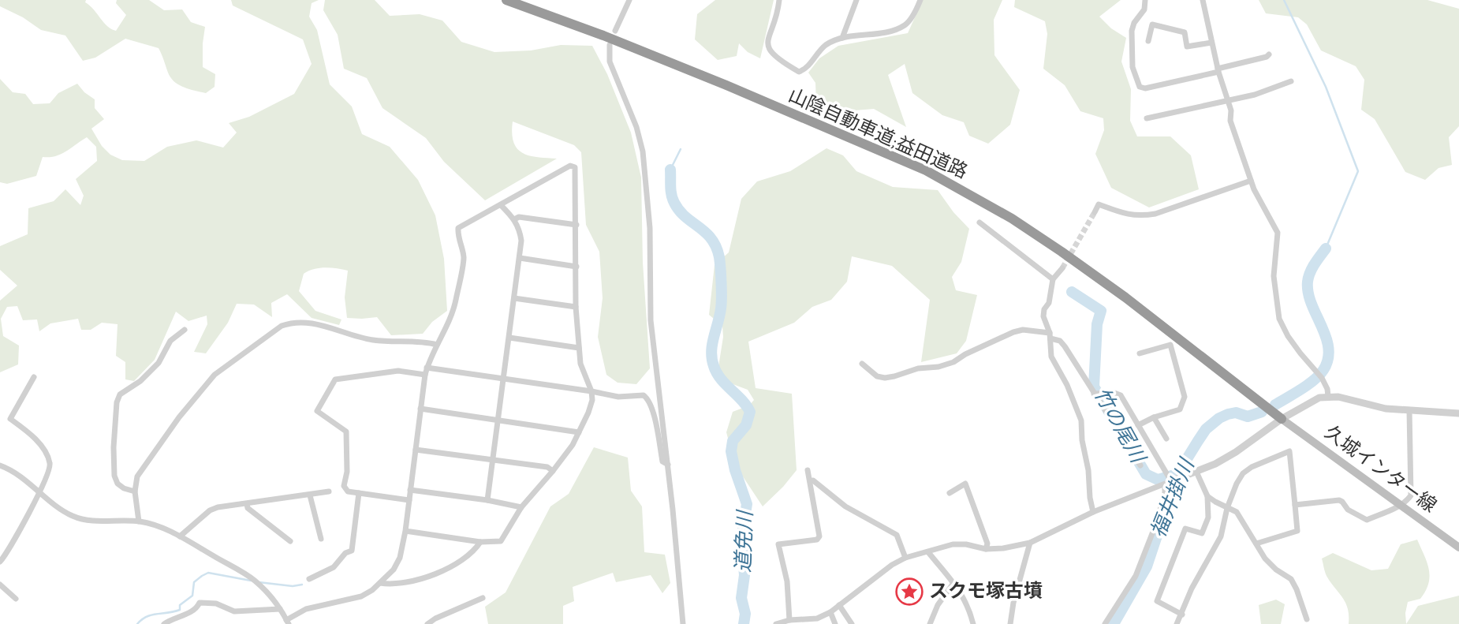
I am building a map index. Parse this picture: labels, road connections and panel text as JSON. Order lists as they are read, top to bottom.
{
  "streets": {
    "highway": ["山陰自動車道;益田道路"],
    "main road": ["久城インター線"]
  },
  "crossings": [
    ["山陰自動車道;益田道路", "久城インター線"]
  ],
  "water": ["竹の尾川", "福井掛川", "道免川"],
  "places": {
    "place": ["スクモ塚古墳"]
  }
}
